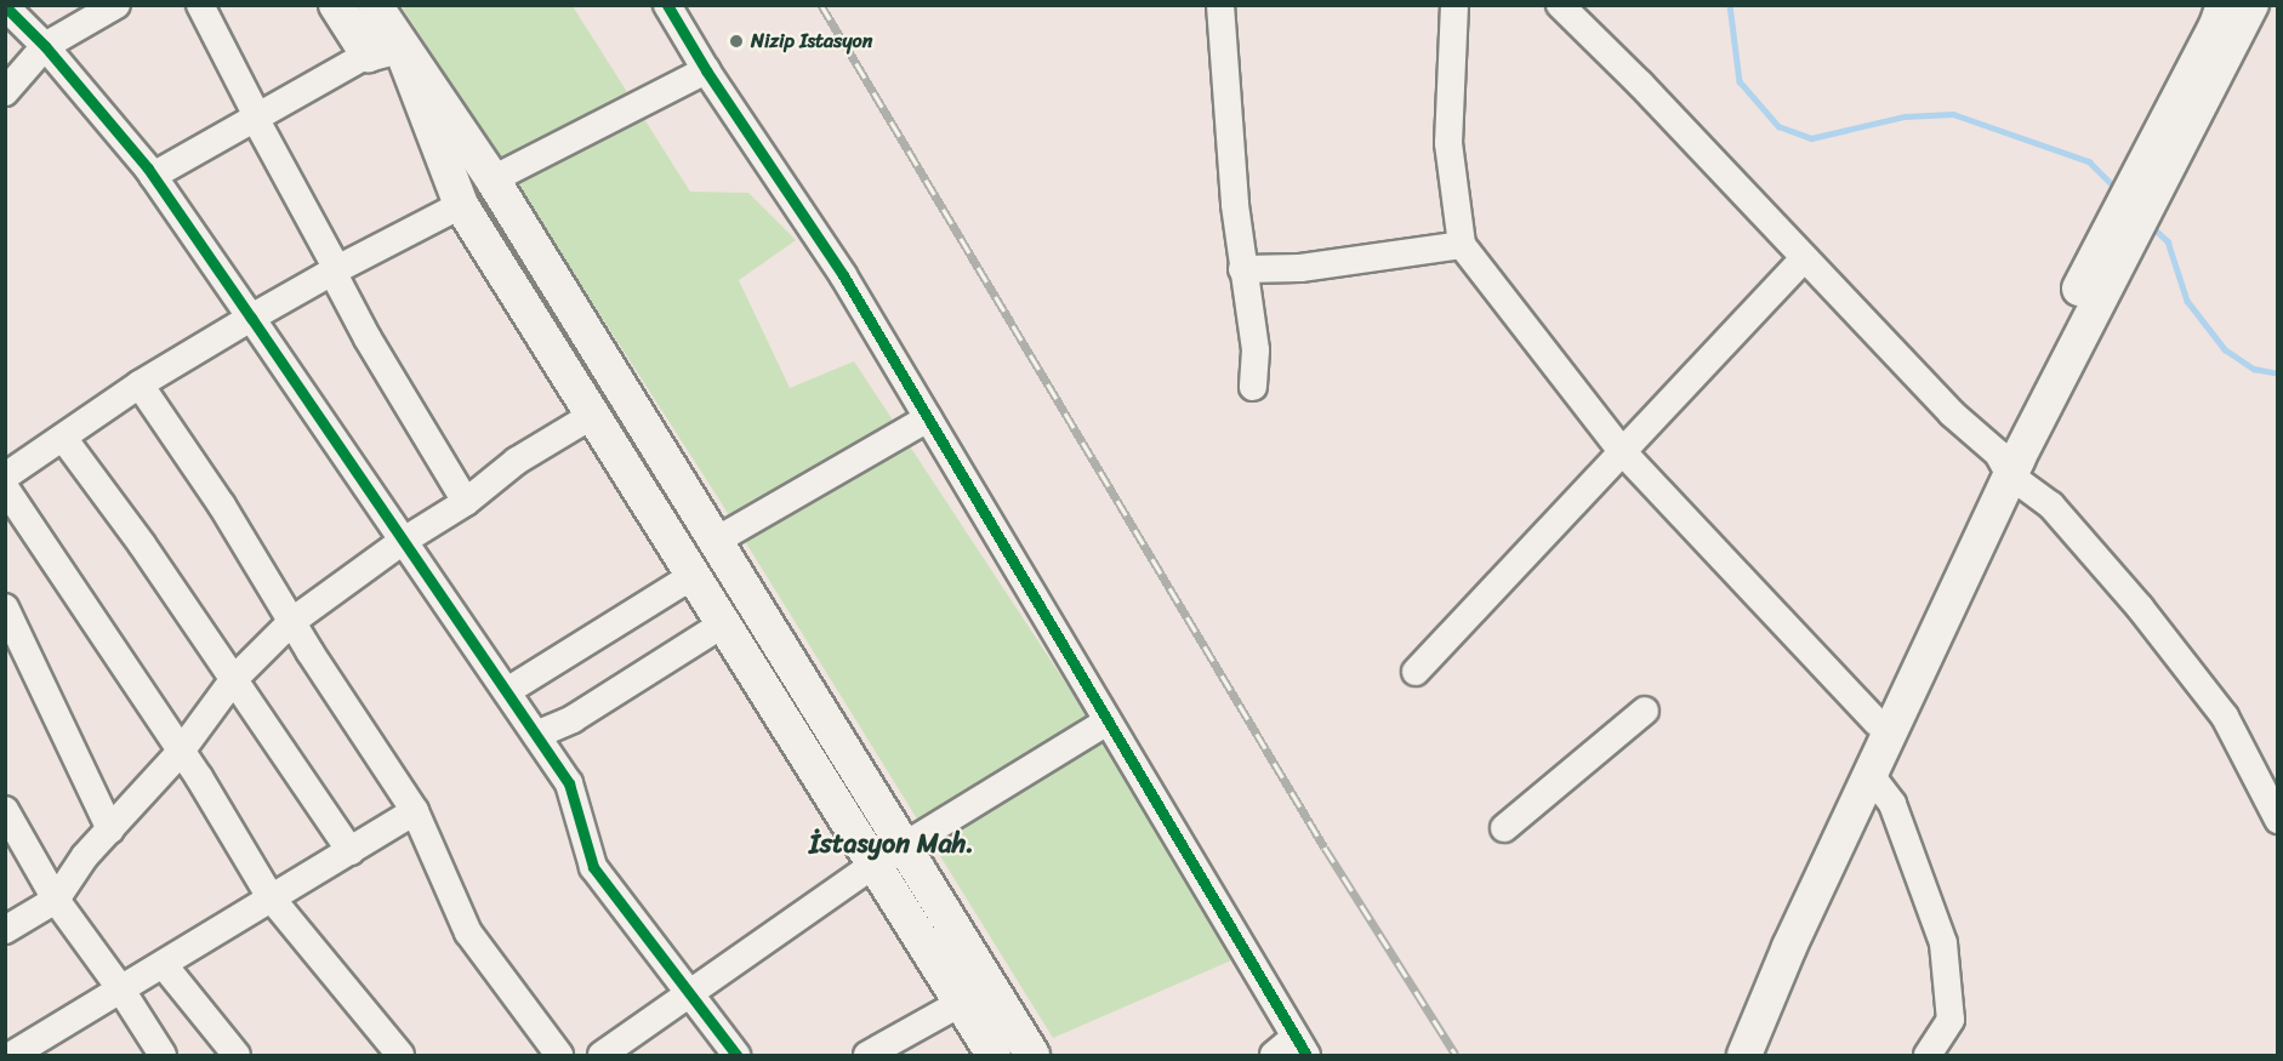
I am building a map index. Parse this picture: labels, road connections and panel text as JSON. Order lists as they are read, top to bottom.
{
  "districts": ["İstasyon Mah."],
  "places": ["Nizip Istasyon"]
}
